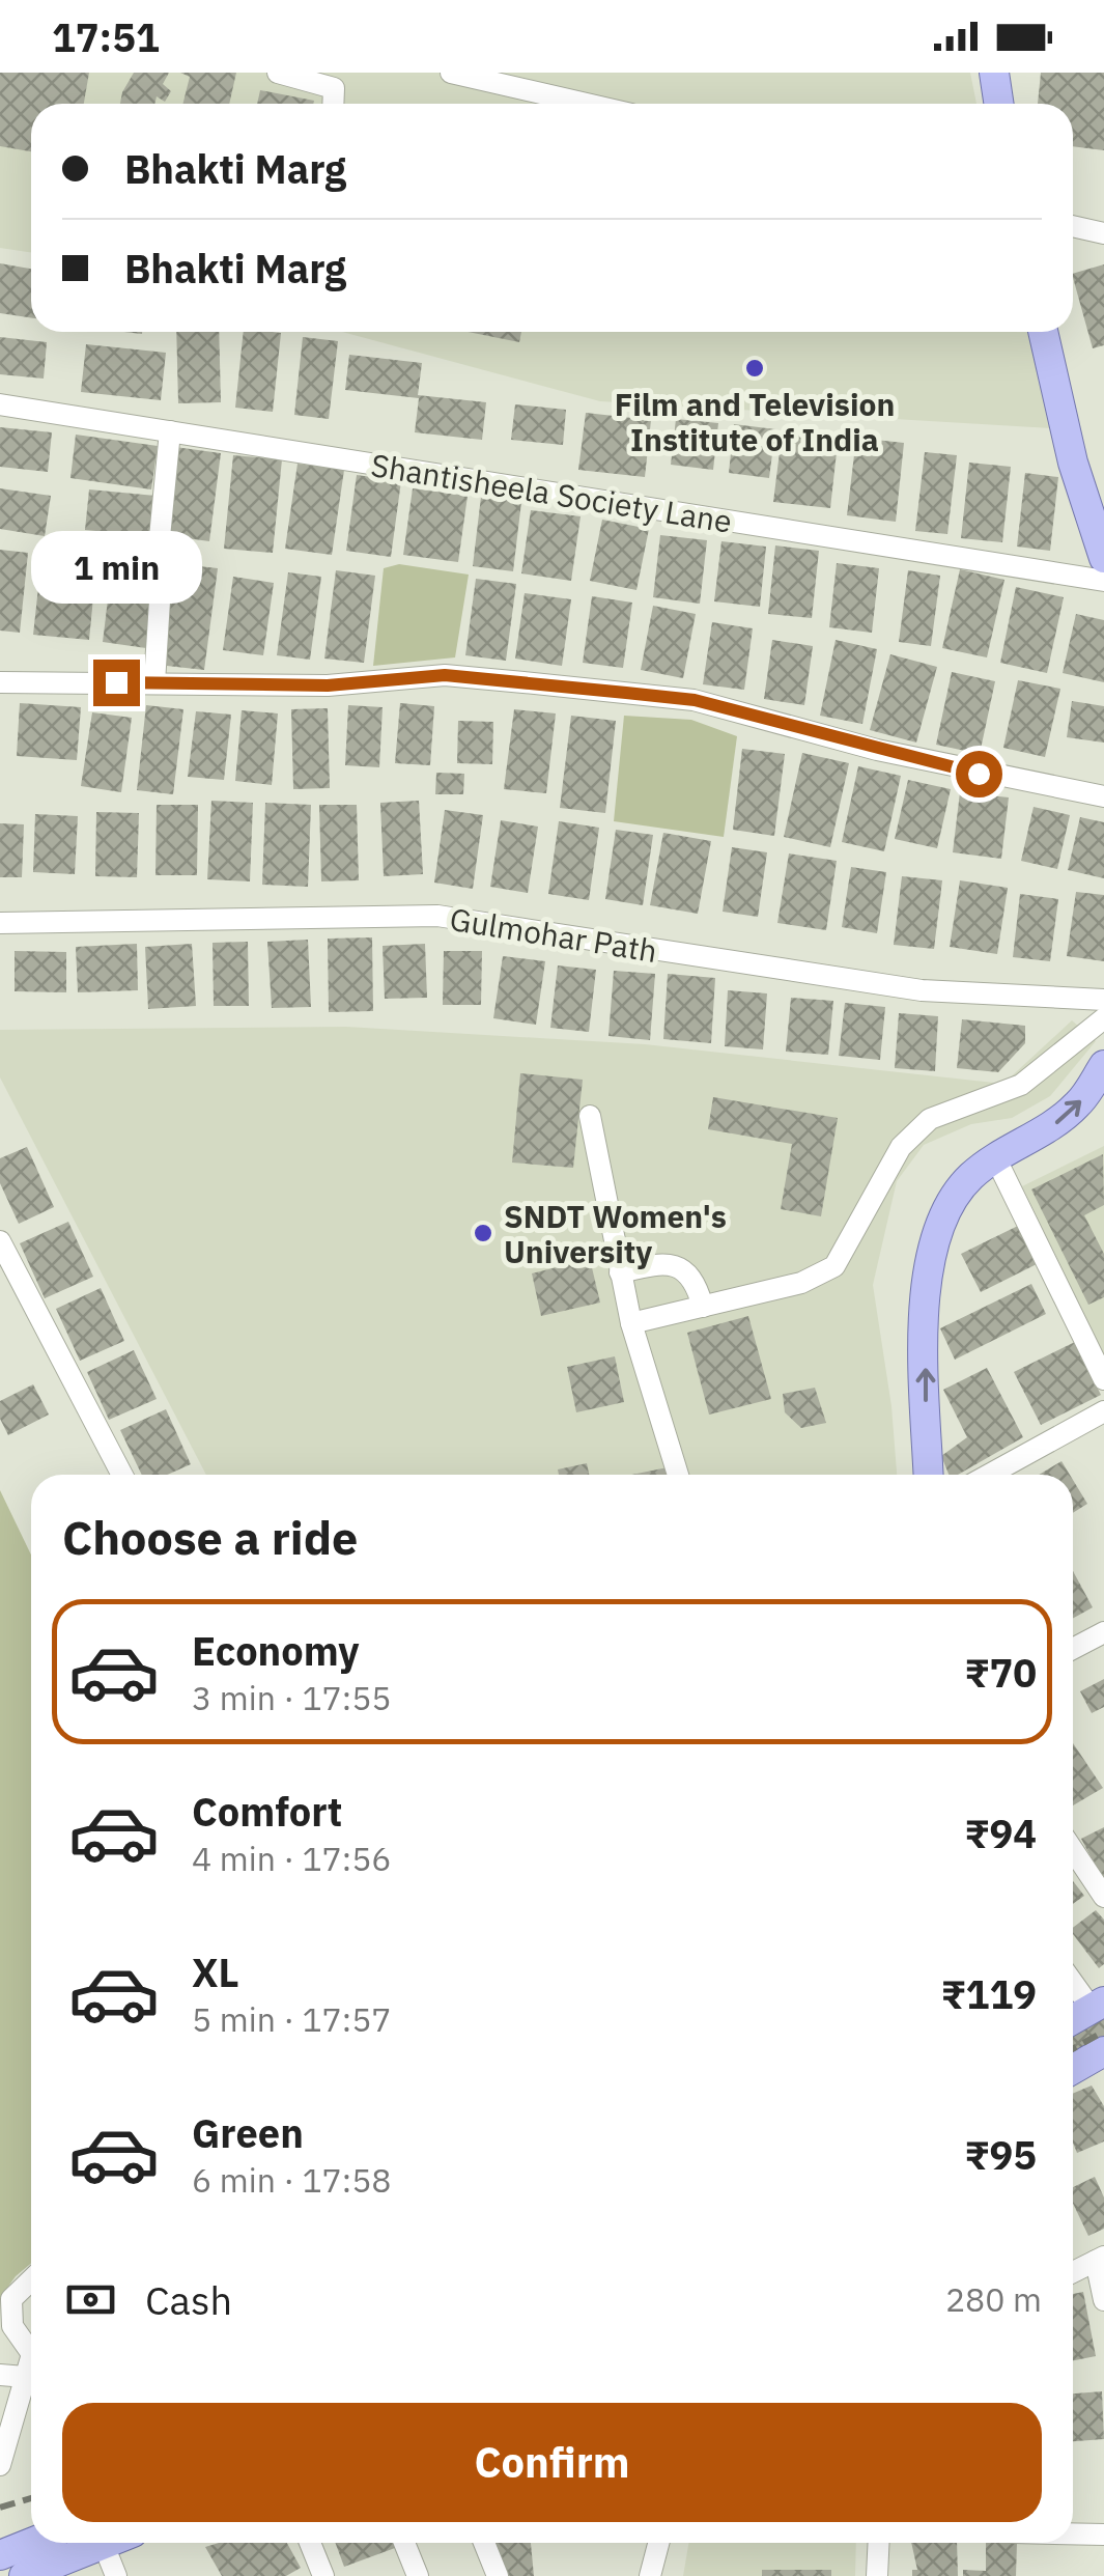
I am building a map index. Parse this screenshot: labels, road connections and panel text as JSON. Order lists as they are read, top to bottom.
{
  "streets": {
    "street": ["Shantisheela Society Lane", "Gulmohar Path"]
  },
  "places": ["Film and Television Institute of India", "SNDT Women's University"],
  "page": {
    "status": "17:51",
    "banner": ["Bhakti Marg", "Bhakti Marg"],
    "bubble": "1 min",
    "heading": "Choose a ride",
    "list": [
      {
        "name": "Economy",
        "note": "3 min · 17:55",
        "value": "₹70"
      },
      {
        "name": "Comfort",
        "note": "4 min · 17:56",
        "value": "₹94"
      },
      {
        "name": "XL",
        "note": "5 min · 17:57",
        "value": "₹119"
      },
      {
        "name": "Green",
        "note": "6 min · 17:58",
        "value": "₹95"
      }
    ],
    "pay": ["Cash", "280 m"],
    "buttons": "Confirm"
  }
}
